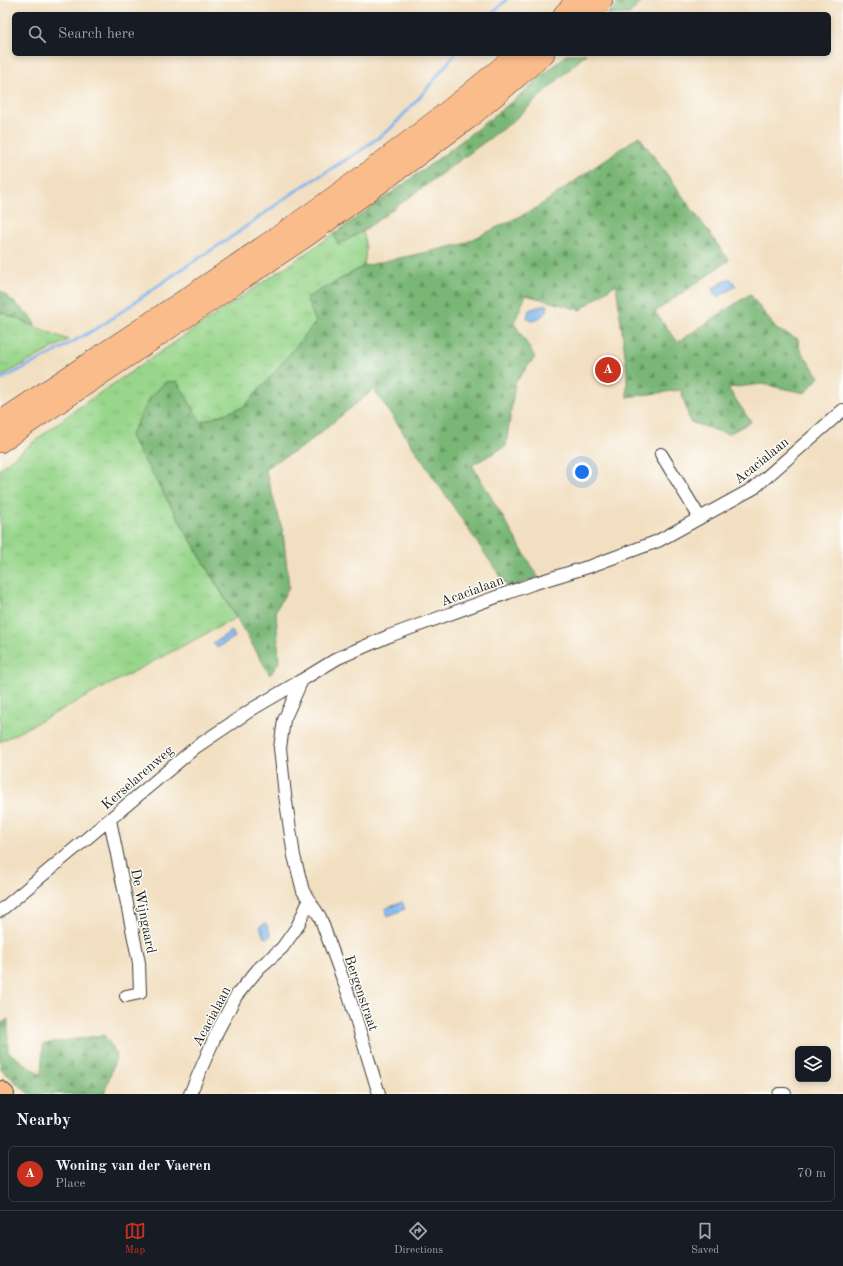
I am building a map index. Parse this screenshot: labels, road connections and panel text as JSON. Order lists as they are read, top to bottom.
{
  "streets": {
    "street": [
      "Acacialaan",
      "Kerselarenweg",
      "De Wijngaard",
      "Bergenstraat"
    ]
  },
  "crossings": [
    ["Acacialaan", "Kerselarenweg"],
    ["Acacialaan", "Bergenstraat"],
    ["Kerselarenweg", "De Wijngaard"]
  ],
  "page": {
    "search": "Search here",
    "pins": "A",
    "heading": "Nearby",
    "list": [
      {
        "mark": "A",
        "name": "Woning van der Vaeren",
        "note": "Place",
        "value": "70 m"
      }
    ],
    "nav": ["Map", "Directions", "Saved"]
  }
}
